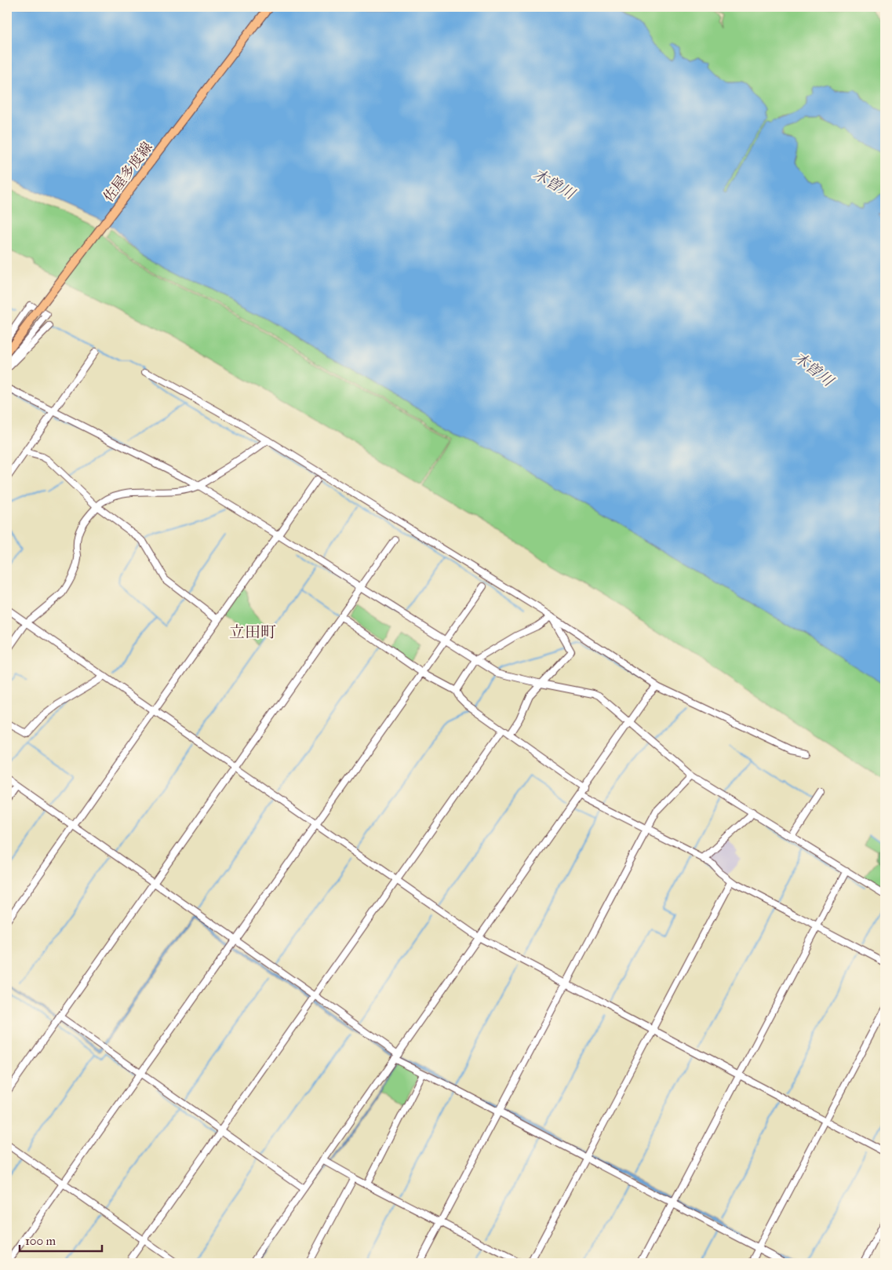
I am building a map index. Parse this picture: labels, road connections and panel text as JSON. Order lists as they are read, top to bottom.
{
  "streets": {
    "main road": ["佐屋多度線"]
  },
  "districts": ["立田町"],
  "water": ["木曽川"],
  "scale_bar": "100 m"
}
